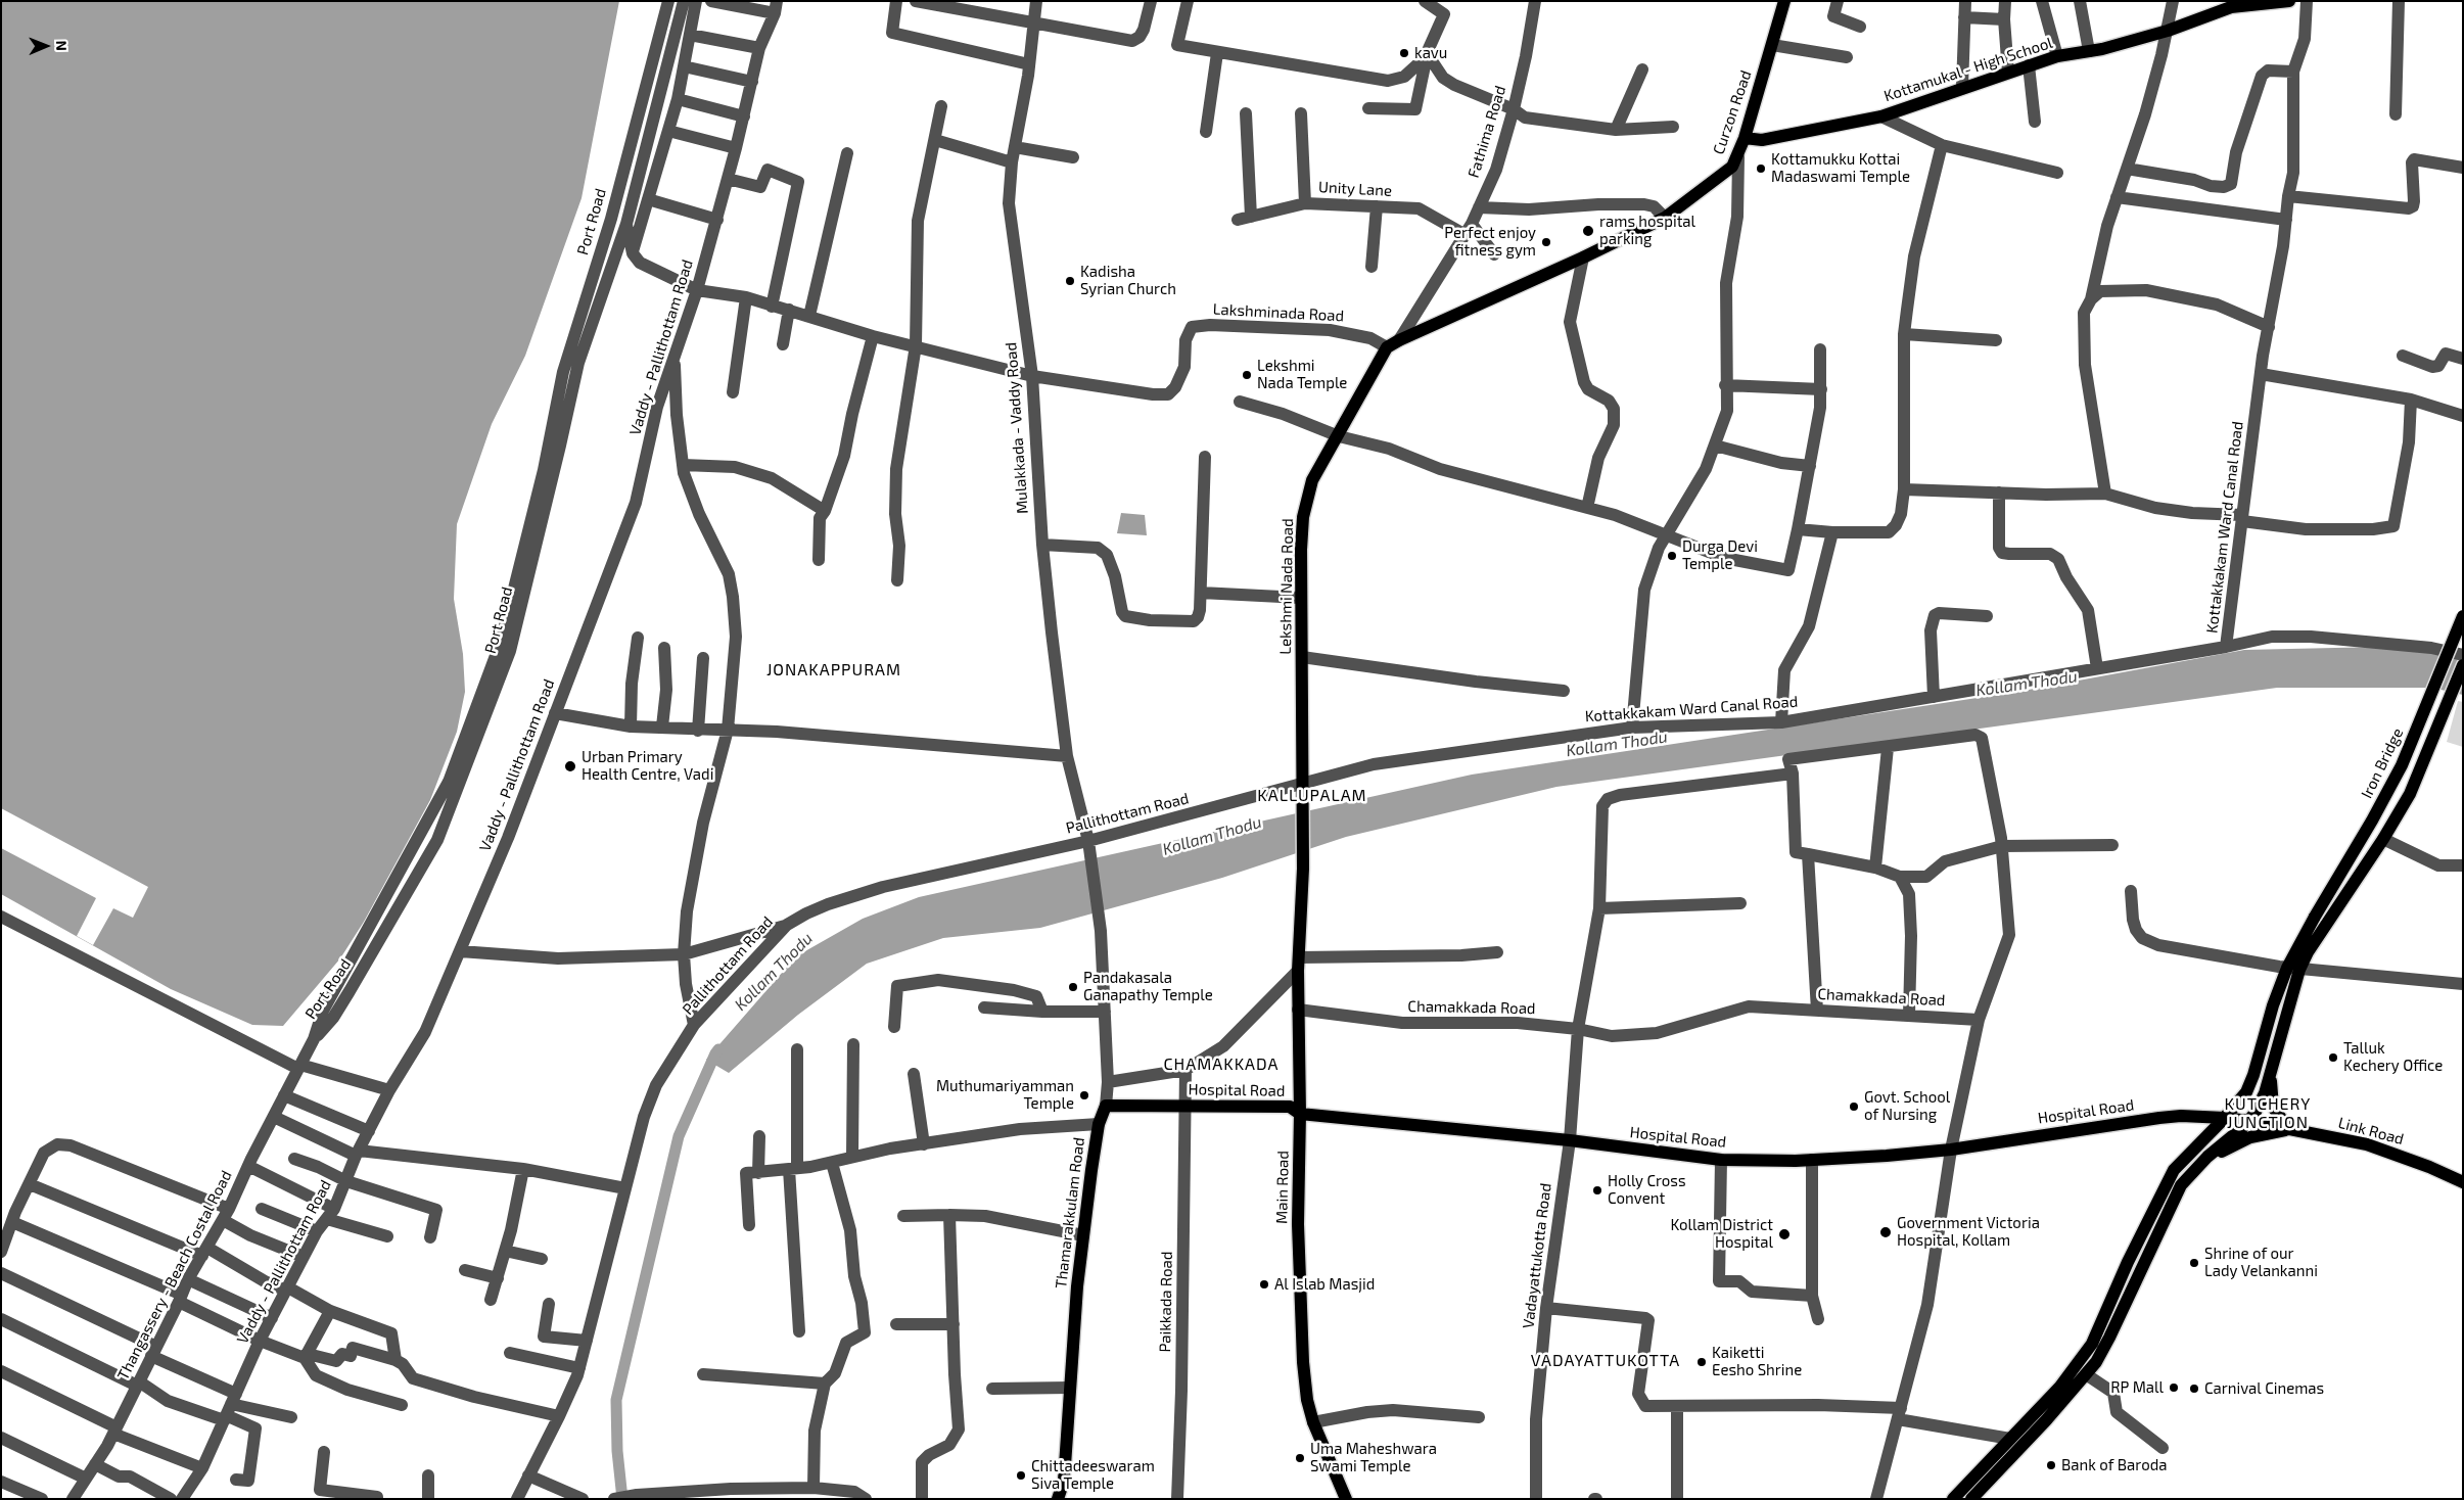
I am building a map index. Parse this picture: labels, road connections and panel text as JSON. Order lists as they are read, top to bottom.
{
  "streets": {
    "main road": [
      "Kottamukal - High School",
      "Curzon Road",
      "Lekshmi Nada Road",
      "Iron Bridge",
      "Hospital Road",
      "Link Road",
      "Main Road",
      "Thamarakkulam Road"
    ],
    "street": [
      "Fathima Road",
      "Unity Lane",
      "Port Road",
      "Lakshminada Road",
      "Vaddy - Pallithottam Road",
      "Mulakkada - Vaddy Road",
      "Kottakkakam Ward Canal Road",
      "Pallithottam Road",
      "Chamakkada Road",
      "Vadayattukotta Road",
      "Thangassery - Beach Costal Road",
      "Paikkada Road"
    ]
  },
  "crossings": [
    ["Kottamukal - High School", "Curzon Road"],
    ["Curzon Road", "Fathima Road"],
    ["Curzon Road", "Lekshmi Nada Road"],
    ["Fathima Road", "Unity Lane"],
    ["Fathima Road", "Lekshmi Nada Road"],
    ["Port Road", "Thangassery - Beach Costal Road"],
    ["Lakshminada Road", "Mulakkada - Vaddy Road"],
    ["Lakshminada Road", "Lekshmi Nada Road"],
    ["Mulakkada - Vaddy Road", "Pallithottam Road"],
    ["Mulakkada - Vaddy Road", "Thamarakkulam Road"],
    ["Kottakkakam Ward Canal Road", "Lekshmi Nada Road"],
    ["Kottakkakam Ward Canal Road", "Pallithottam Road"],
    ["Lekshmi Nada Road", "Pallithottam Road"],
    ["Lekshmi Nada Road", "Main Road"],
    ["Chamakkada Road", "Main Road"],
    ["Chamakkada Road", "Vadayattukotta Road"],
    ["Hospital Road", "Link Road"],
    ["Hospital Road", "Main Road"],
    ["Hospital Road", "Thamarakkulam Road"],
    ["Hospital Road", "Vadayattukotta Road"],
    ["Hospital Road", "Paikkada Road"]
  ],
  "districts": [
    "JONAKAPPURAM",
    "KALLUPALAM",
    "CHAMAKKADA",
    "KUTCHERY JUNCTION",
    "VADAYATTUKOTTA"
  ],
  "water": ["Kollam Thodu"],
  "places": [
    "kavu",
    "Kottamukku Kottai Madaswami Temple",
    "rams hospital parking",
    "Perfect enjoy fitness gym",
    "Kadisha Syrian Church",
    "Lekshmi Nada Temple",
    "Durga Devi Temple",
    "Urban Primary Health Centre, Vadi",
    "Pandakasala Ganapathy Temple",
    "Talluk Kechery Office",
    "Muthumariyamman Temple",
    "Govt. School of Nursing",
    "Holly Cross Convent",
    "Government Victoria Hospital, Kollam",
    "Kollam District Hospital",
    "Shrine of our Lady Velankanni",
    "Al Islab Masjid",
    "Kaiketti Eesho Shrine",
    "RP Mall",
    "Carnival Cinemas",
    "Uma Maheshwara Swami Temple",
    "Bank of Baroda",
    "Chittadeeswaram Siva Temple"
  ],
  "north": "right"
}
